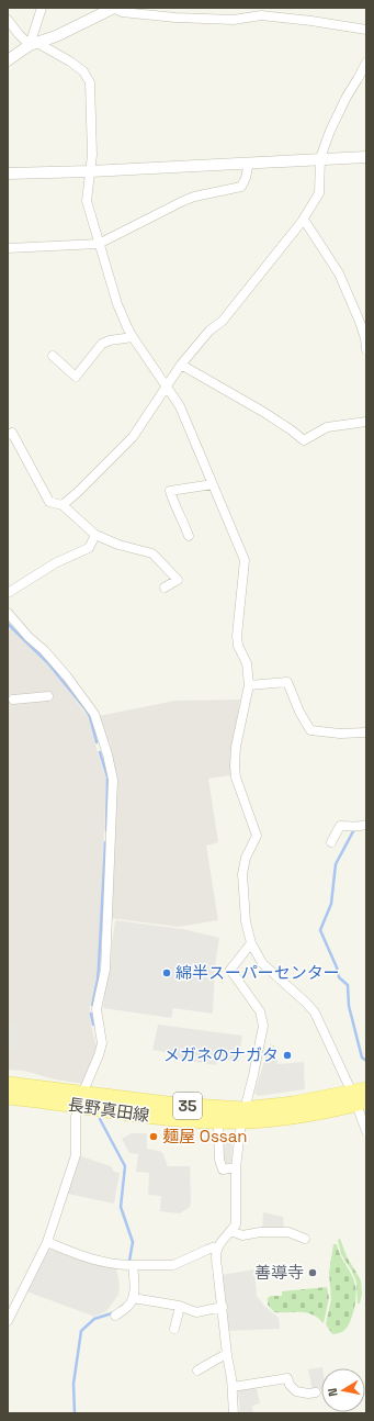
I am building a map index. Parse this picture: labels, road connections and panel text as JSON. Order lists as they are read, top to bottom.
{
  "streets": {
    "main road": ["35", "長野真田線"]
  },
  "places": [
    "綿半スーパーセンター",
    "メガネのナガタ",
    "麺屋 Ossan",
    "善導寺"
  ],
  "north": "left"
}
